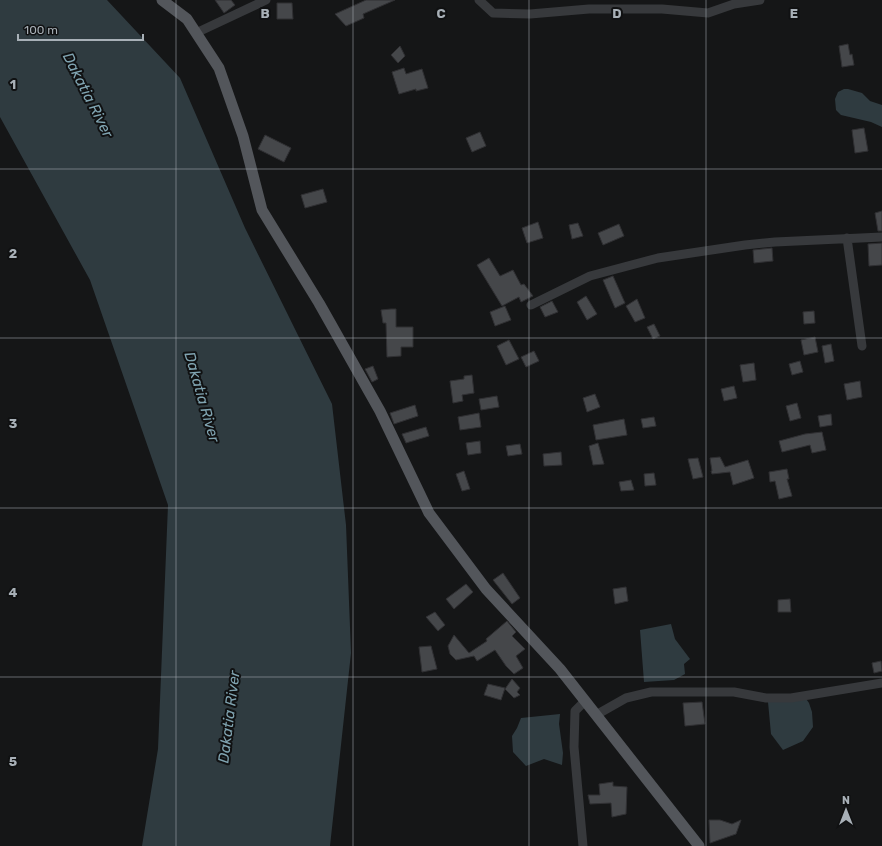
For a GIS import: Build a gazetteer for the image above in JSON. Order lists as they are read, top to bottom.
{
  "water": ["Dakatia River"],
  "scale_bar": "100 m",
  "north": "top",
  "grid": {
    "columns": [
      "B",
      "C",
      "D",
      "E"
    ],
    "rows": [
      "1",
      "2",
      "3",
      "4",
      "5"
    ]
  }
}
